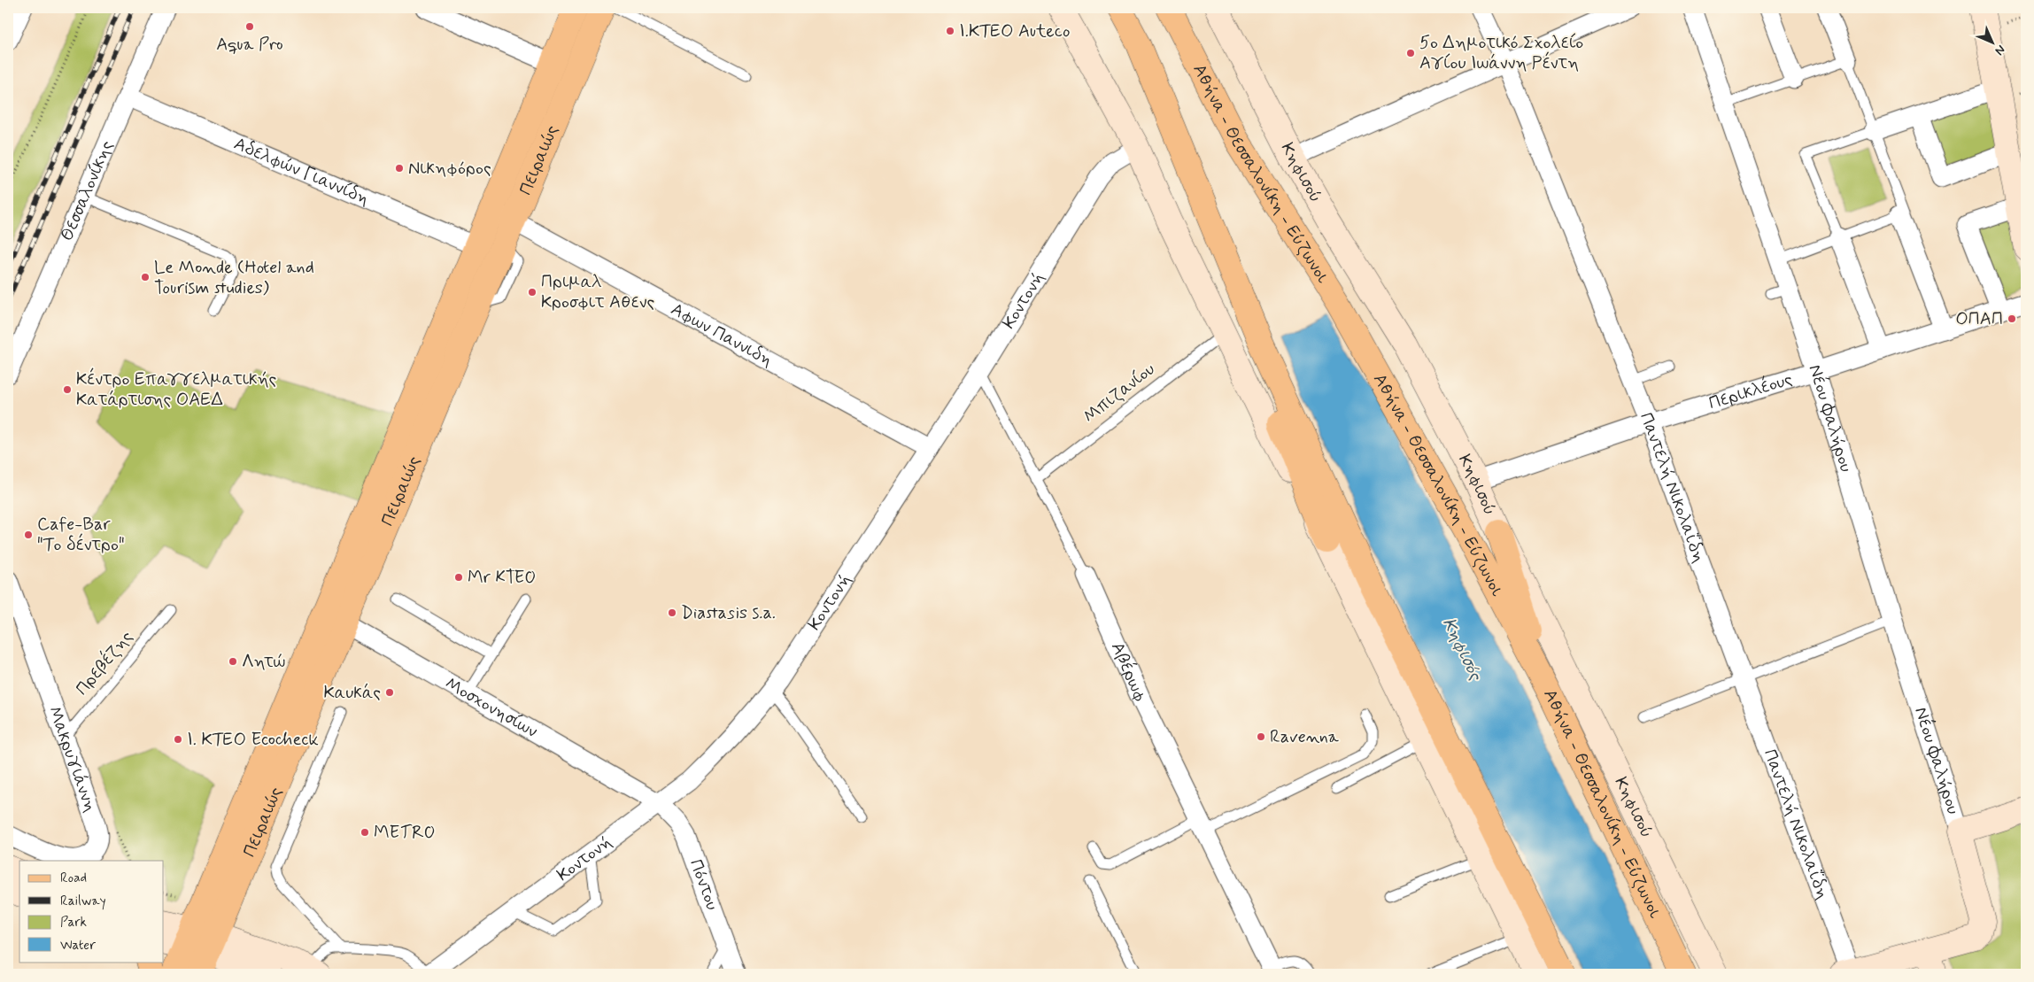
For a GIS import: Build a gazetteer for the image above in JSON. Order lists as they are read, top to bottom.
{
  "streets": {
    "main road": ["Πειραιώς", "Αθήνα - Θεσσαλονίκη - Εύζωνοι", "Κηφισού"],
    "street": [
      "Αδελφών Γιαννίδη",
      "Θεσσαλονίκης",
      "Κοντονή",
      "Αφων Παννιδη",
      "Περικλέους",
      "Νέου Φαλήρου",
      "Παντελή Νικολαΐδη",
      "Αβέρωφ",
      "Μοσχονησίων",
      "Μακρυγιάννη",
      "Πόντου"
    ],
    "lane": ["Μπιζανίου", "Πρεβέζης"]
  },
  "crossings": [
    ["Πειραιώς", "Αδελφών Γιαννίδη"],
    ["Πειραιώς", "Αφων Παννιδη"],
    ["Πειραιώς", "Μοσχονησίων"],
    ["Αδελφών Γιαννίδη", "Θεσσαλονίκης"],
    ["Κηφισού", "Περικλέους"],
    ["Κοντονή", "Αφων Παννιδη"],
    ["Κοντονή", "Αβέρωφ"],
    ["Κοντονή", "Μοσχονησίων"],
    ["Κοντονή", "Πόντου"],
    ["Περικλέους", "Νέου Φαλήρου"],
    ["Περικλέους", "Παντελή Νικολαΐδη"],
    ["Μπιζανίου", "Αβέρωφ"],
    ["Πρεβέζης", "Μακρυγιάννη"],
    ["Μοσχονησίων", "Πόντου"]
  ],
  "water": ["Κηφισός"],
  "places": [
    "Aqua Pro",
    "Ι.ΚΤΕΟ Auteco",
    "5ο Δημοτικό Σχολείο Αγίου Ιωάννη Ρέντη",
    "Νικηφόρος",
    "Le Monde (Hotel and Tourism studies)",
    "Πριμαλ Κροσφιτ Αθενς",
    "ΟΠΑΠ",
    "Κέντρο Επαγγελματικής Κατάρτισης ΟΑΕΔ",
    "Cafe-Bar \"Το δέντρο\"",
    "Mr KTEO",
    "Diastasis s.a.",
    "Λητώ",
    "Καυκάς",
    "Ravenna",
    "Ι. ΚΤΕΟ Ecocheck",
    "METRO"
  ],
  "legend": [
    "Road",
    "Railway",
    "Park",
    "Water"
  ],
  "north": "bottom right"
}
